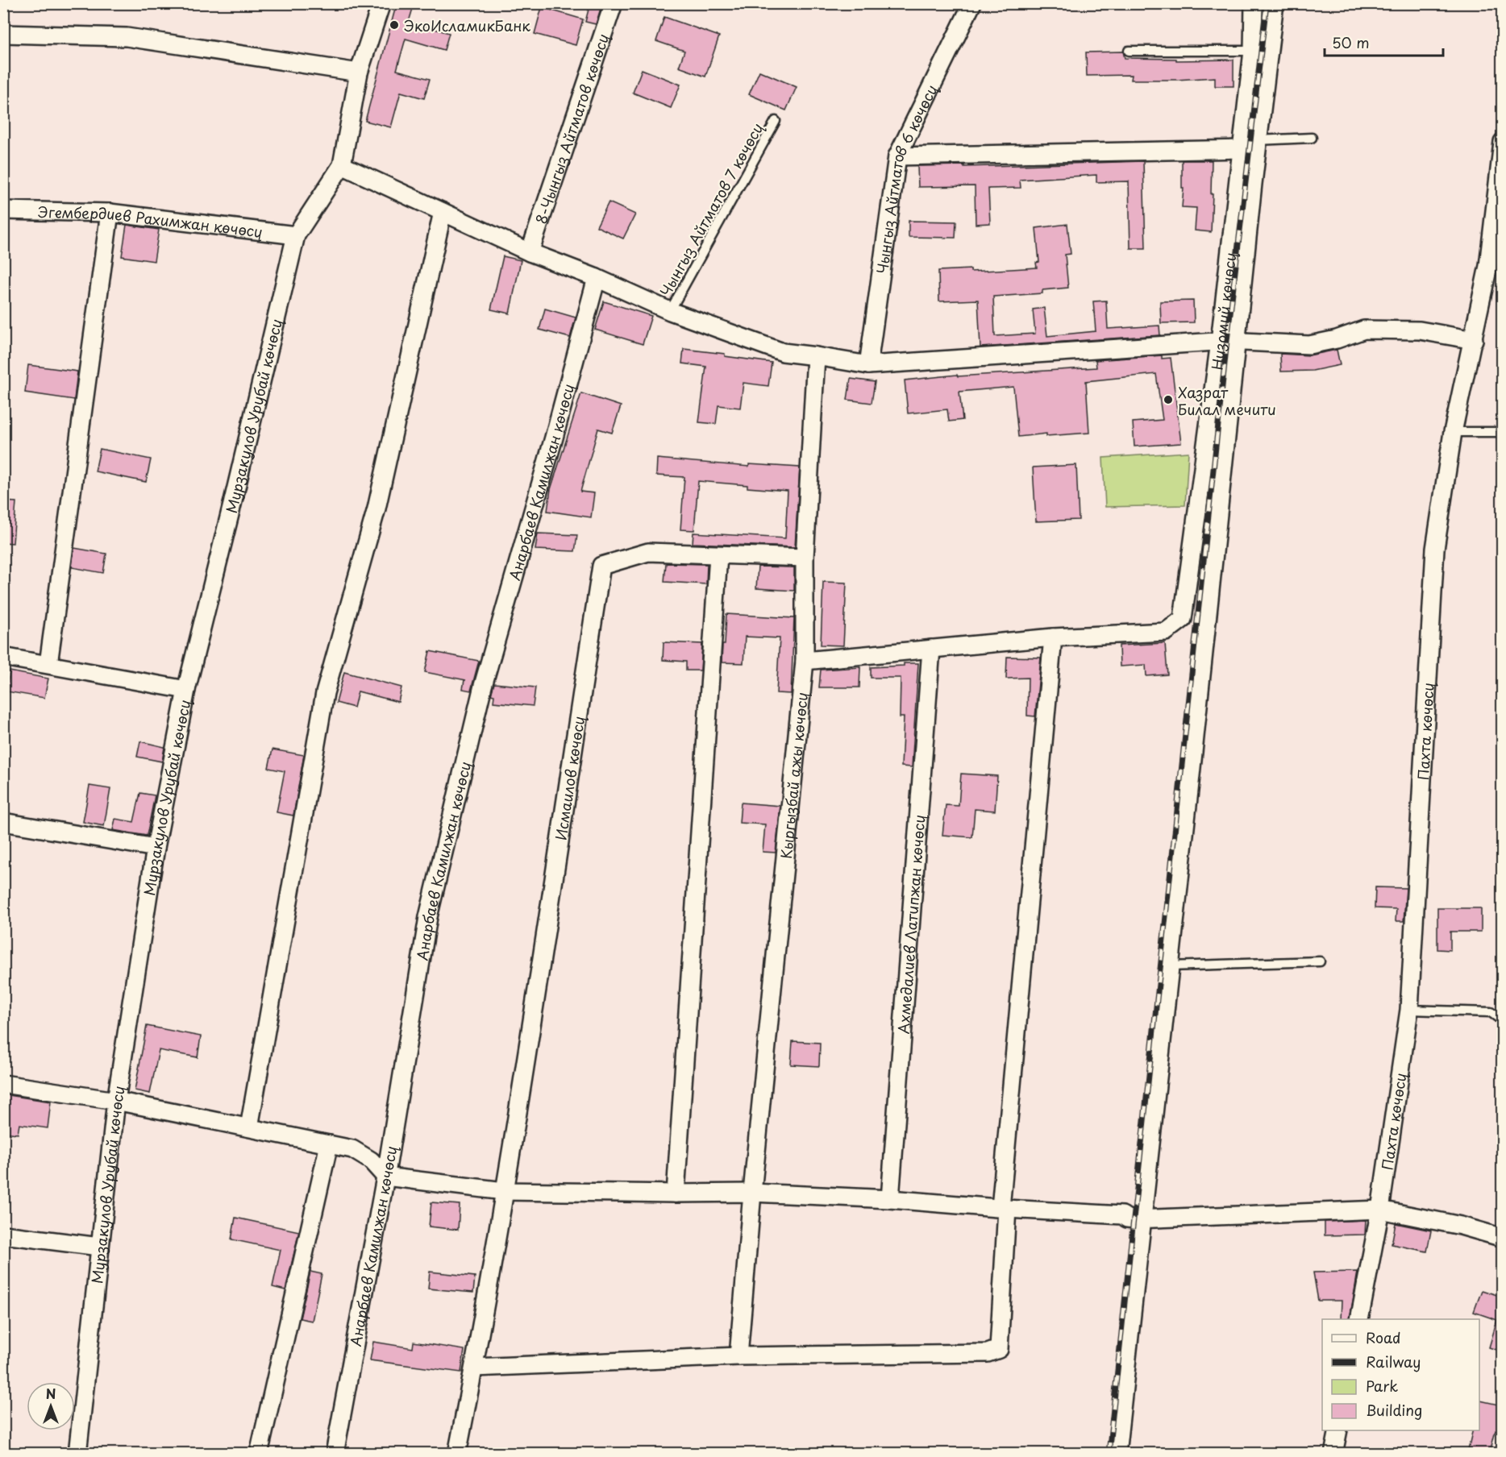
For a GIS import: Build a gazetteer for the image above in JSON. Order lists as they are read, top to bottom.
{
  "streets": {
    "street": [
      "8-Чынгыз Айтматов көчөсү",
      "Чынгыз Айтматов 6 көчөсү",
      "Эгембердиев Рахимжан көчөсү",
      "Низомий көчөсү",
      "Мурзакулов Урубай көчөсү",
      "Анарбаев Камилжан көчөсү",
      "Пахта көчөсү",
      "Кыргызбай ажы көчөсү",
      "Исмаилов көчөсү",
      "Ахмедалиев Латипжан көчөсү"
    ],
    "lane": ["Чынгыз Айтматов 7 көчөсү"]
  },
  "crossings": [
    ["Эгембердиев Рахимжан көчөсү", "Мурзакулов Урубай көчөсү"],
    ["Кыргызбай ажы көчөсү", "Исмаилов көчөсү"]
  ],
  "places": ["ЭкоИсламикБанк", "Хазрат Билал мечити"],
  "legend": [
    "Road",
    "Railway",
    "Park",
    "Building"
  ],
  "scale_bar": "50 m",
  "north": "top"
}
